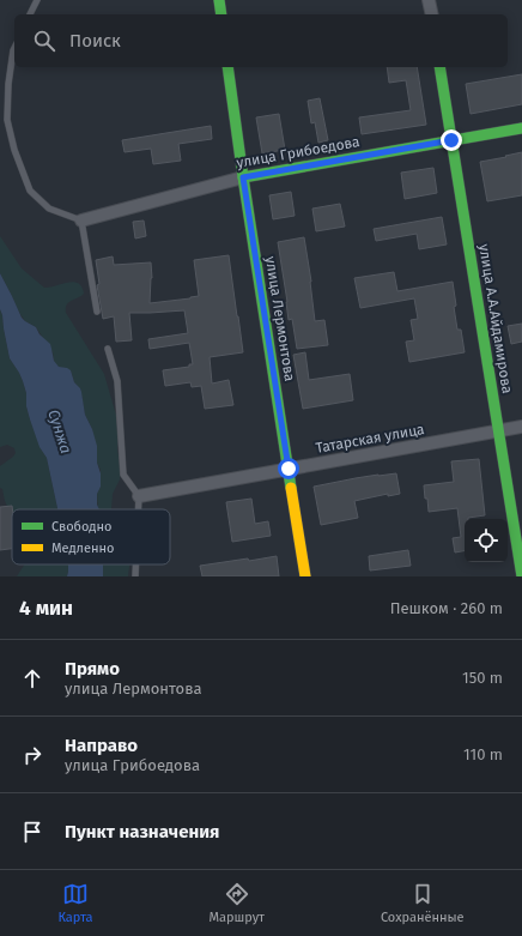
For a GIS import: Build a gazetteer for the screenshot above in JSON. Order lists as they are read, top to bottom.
{
  "streets": {
    "street": [
      "улица Грибоедова",
      "улица Лермонтова",
      "улица А.А.Айдамирова",
      "Татарская улица"
    ]
  },
  "crossings": [
    ["улица Грибоедова", "улица Лермонтова"],
    ["улица Грибоедова", "улица А.А.Айдамирова"],
    ["улица Лермонтова", "Татарская улица"],
    ["улица А.А.Айдамирова", "Татарская улица"]
  ],
  "water": ["Сунжа"],
  "legend": ["Свободно", "Медленно"],
  "page": {
    "search": "Поиск",
    "heading": ["4 мин", "Пешком · 260 m"],
    "list": [
      ["Прямо", "улица Лермонтова", "150 m"],
      ["Направо", "улица Грибоедова", "110 m"],
      "Пункт назначения"
    ],
    "nav": ["Карта", "Маршрут", "Сохранённые"]
  }
}
